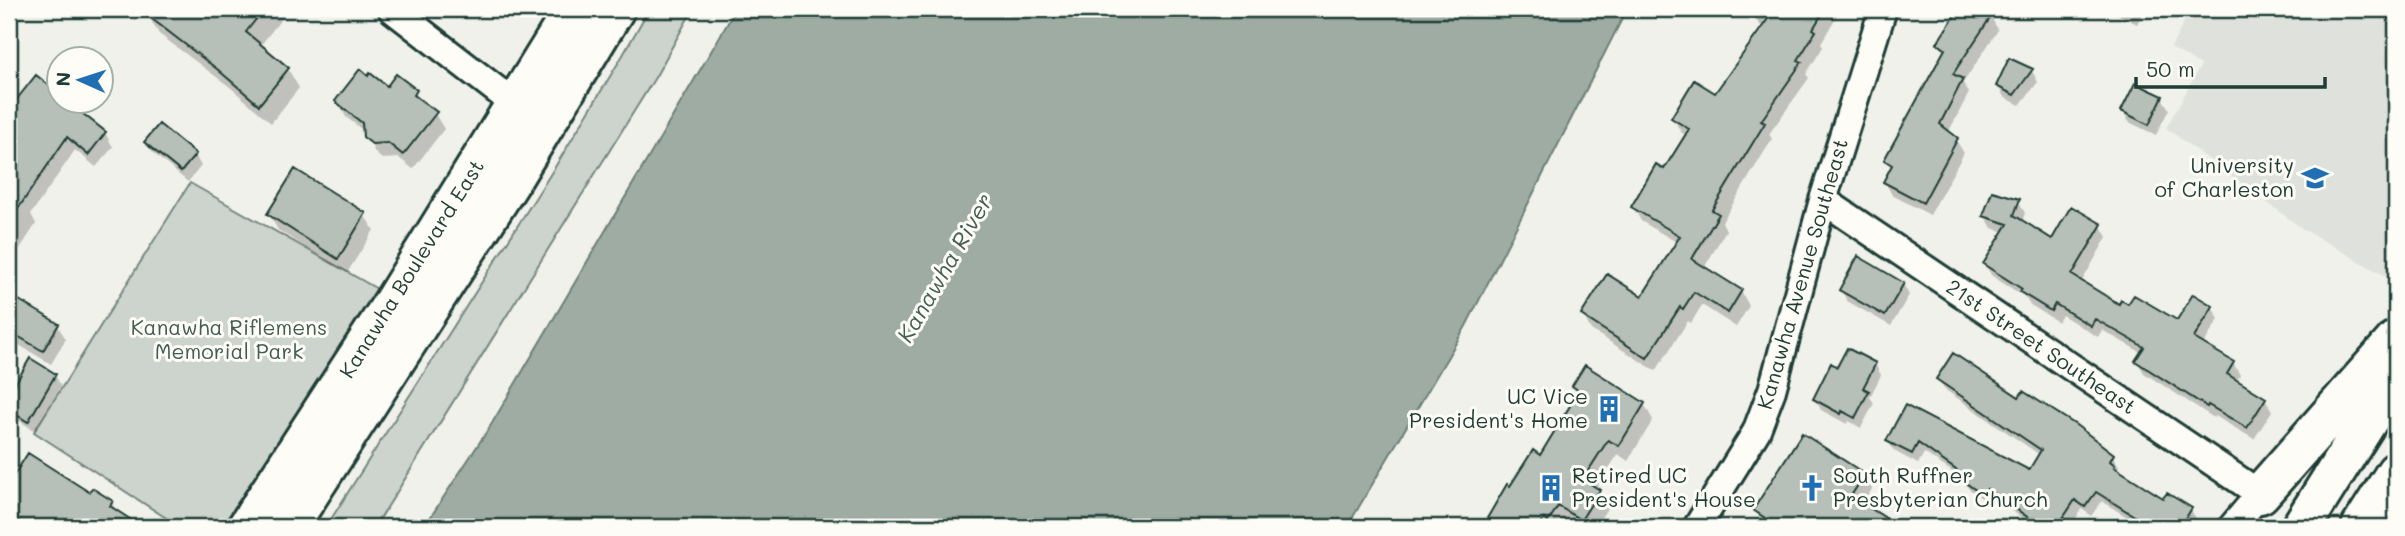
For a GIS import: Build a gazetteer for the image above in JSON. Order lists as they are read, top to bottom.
{
  "streets": {
    "main road": ["Kanawha Boulevard East"],
    "street": ["Kanawha Avenue Southeast", "21st Street Southeast"]
  },
  "crossings": [
    ["Kanawha Avenue Southeast", "21st Street Southeast"]
  ],
  "water": ["Kanawha River"],
  "parks": ["Kanawha Riflemens Memorial Park"],
  "places": {
    "school or university": ["University of Charleston"],
    "building": ["UC Vice President's Home", "Retired UC President's House"],
    "church": ["South Ruffner Presbyterian Church"]
  },
  "scale_bar": "50 m",
  "north": "left"
}
